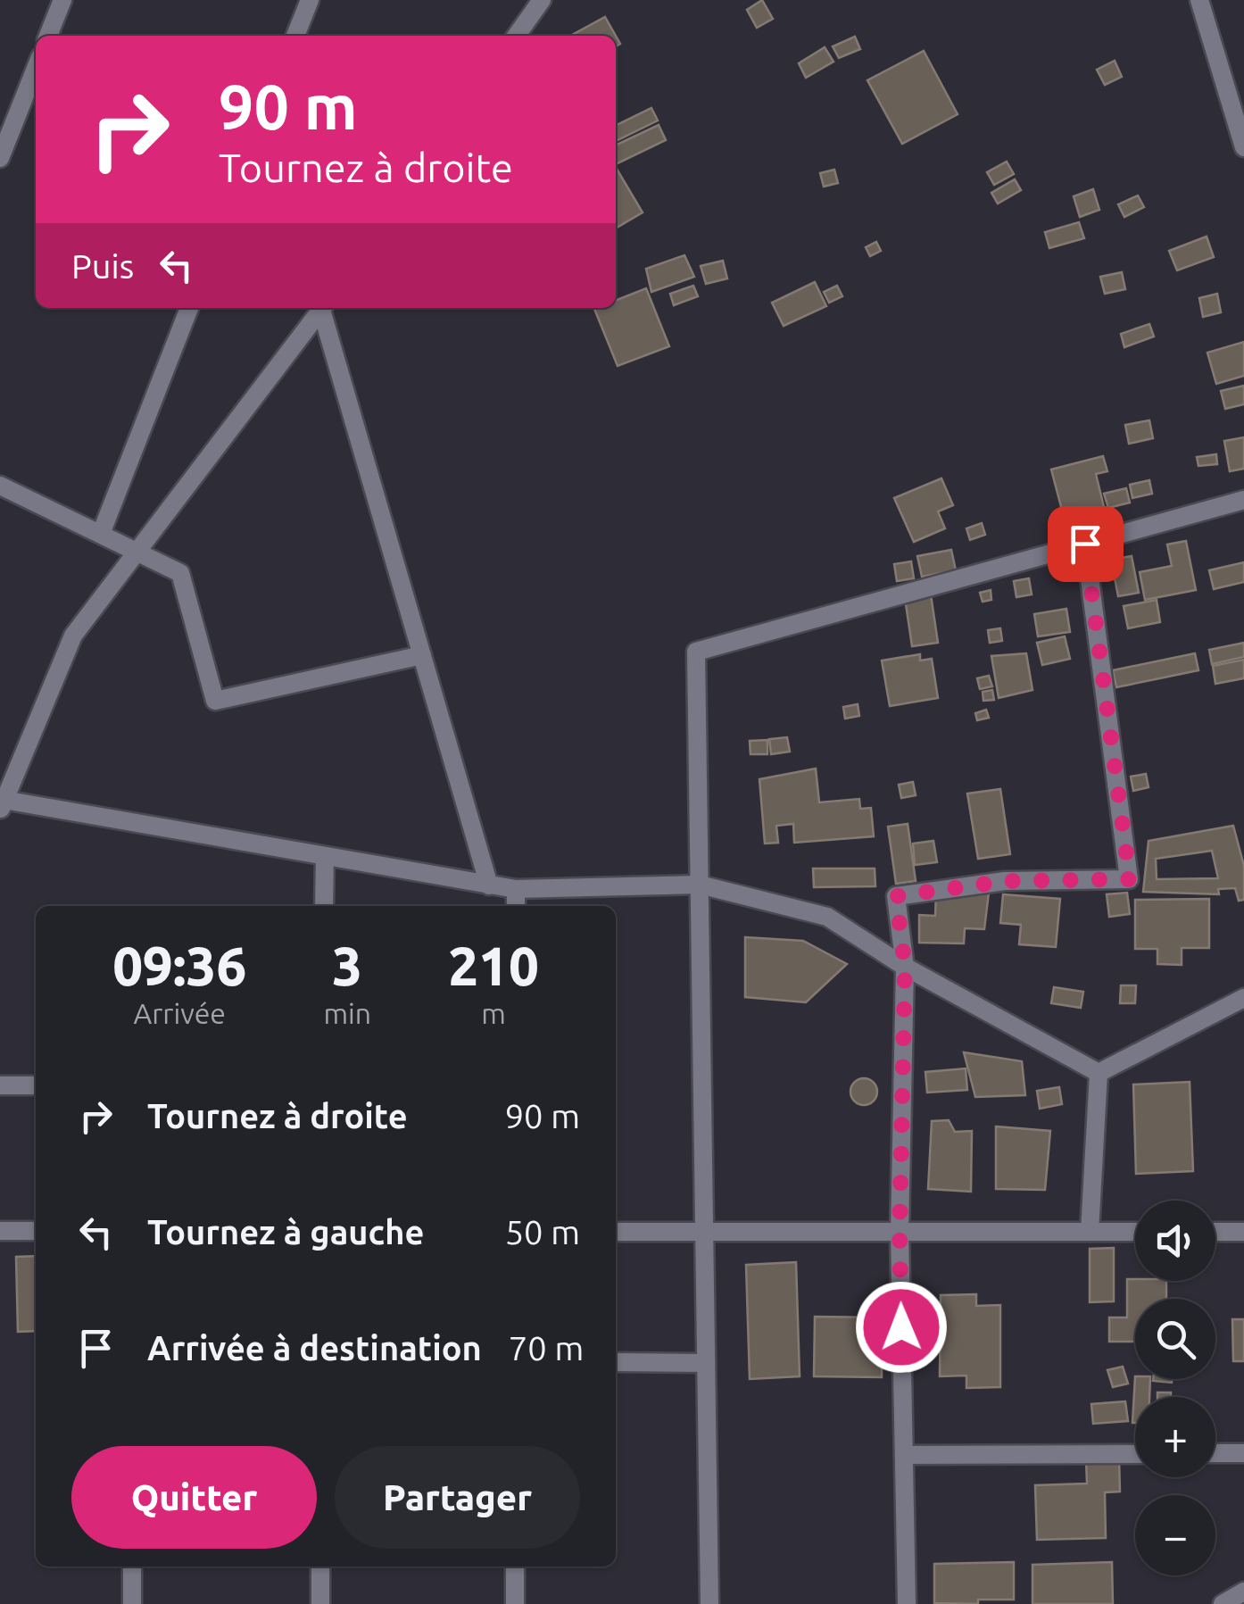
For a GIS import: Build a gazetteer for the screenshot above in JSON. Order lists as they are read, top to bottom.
{
  "page": {
    "turn": ["90 m", "Tournez à droite"],
    "then": "Puis",
    "eta": [
      "09:36",
      "Arrivée",
      "3",
      "min",
      "210",
      "m"
    ],
    "list": [
      {
        "name": "Tournez à droite",
        "value": "90 m"
      },
      {
        "name": "Tournez à gauche",
        "value": "50 m"
      },
      {
        "name": "Arrivée à destination",
        "value": "70 m"
      }
    ],
    "map_buttons": ["+", "−"],
    "buttons": ["Quitter", "Partager"]
  }
}
